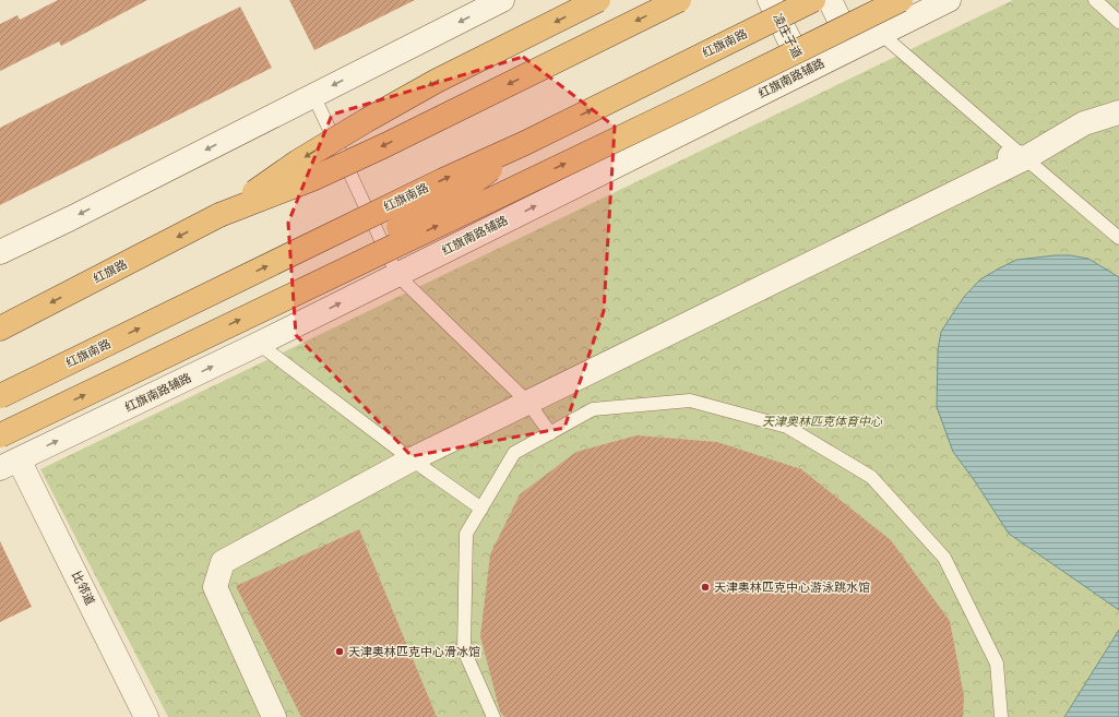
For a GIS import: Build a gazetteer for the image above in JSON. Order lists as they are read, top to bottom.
{
  "streets": {
    "highway": ["红旗南路", "红旗路"],
    "main road": ["凌庄子道", "红旗南路辅路", "比邻道"]
  },
  "crossings": [
    ["凌庄子道", "红旗南路辅路"],
    ["红旗南路辅路", "比邻道"]
  ],
  "parks": ["天津奥林匹克体育中心"],
  "places": ["天津奥林匹克中心游泳跳水馆", "天津奥林匹克中心滑冰馆"]
}
